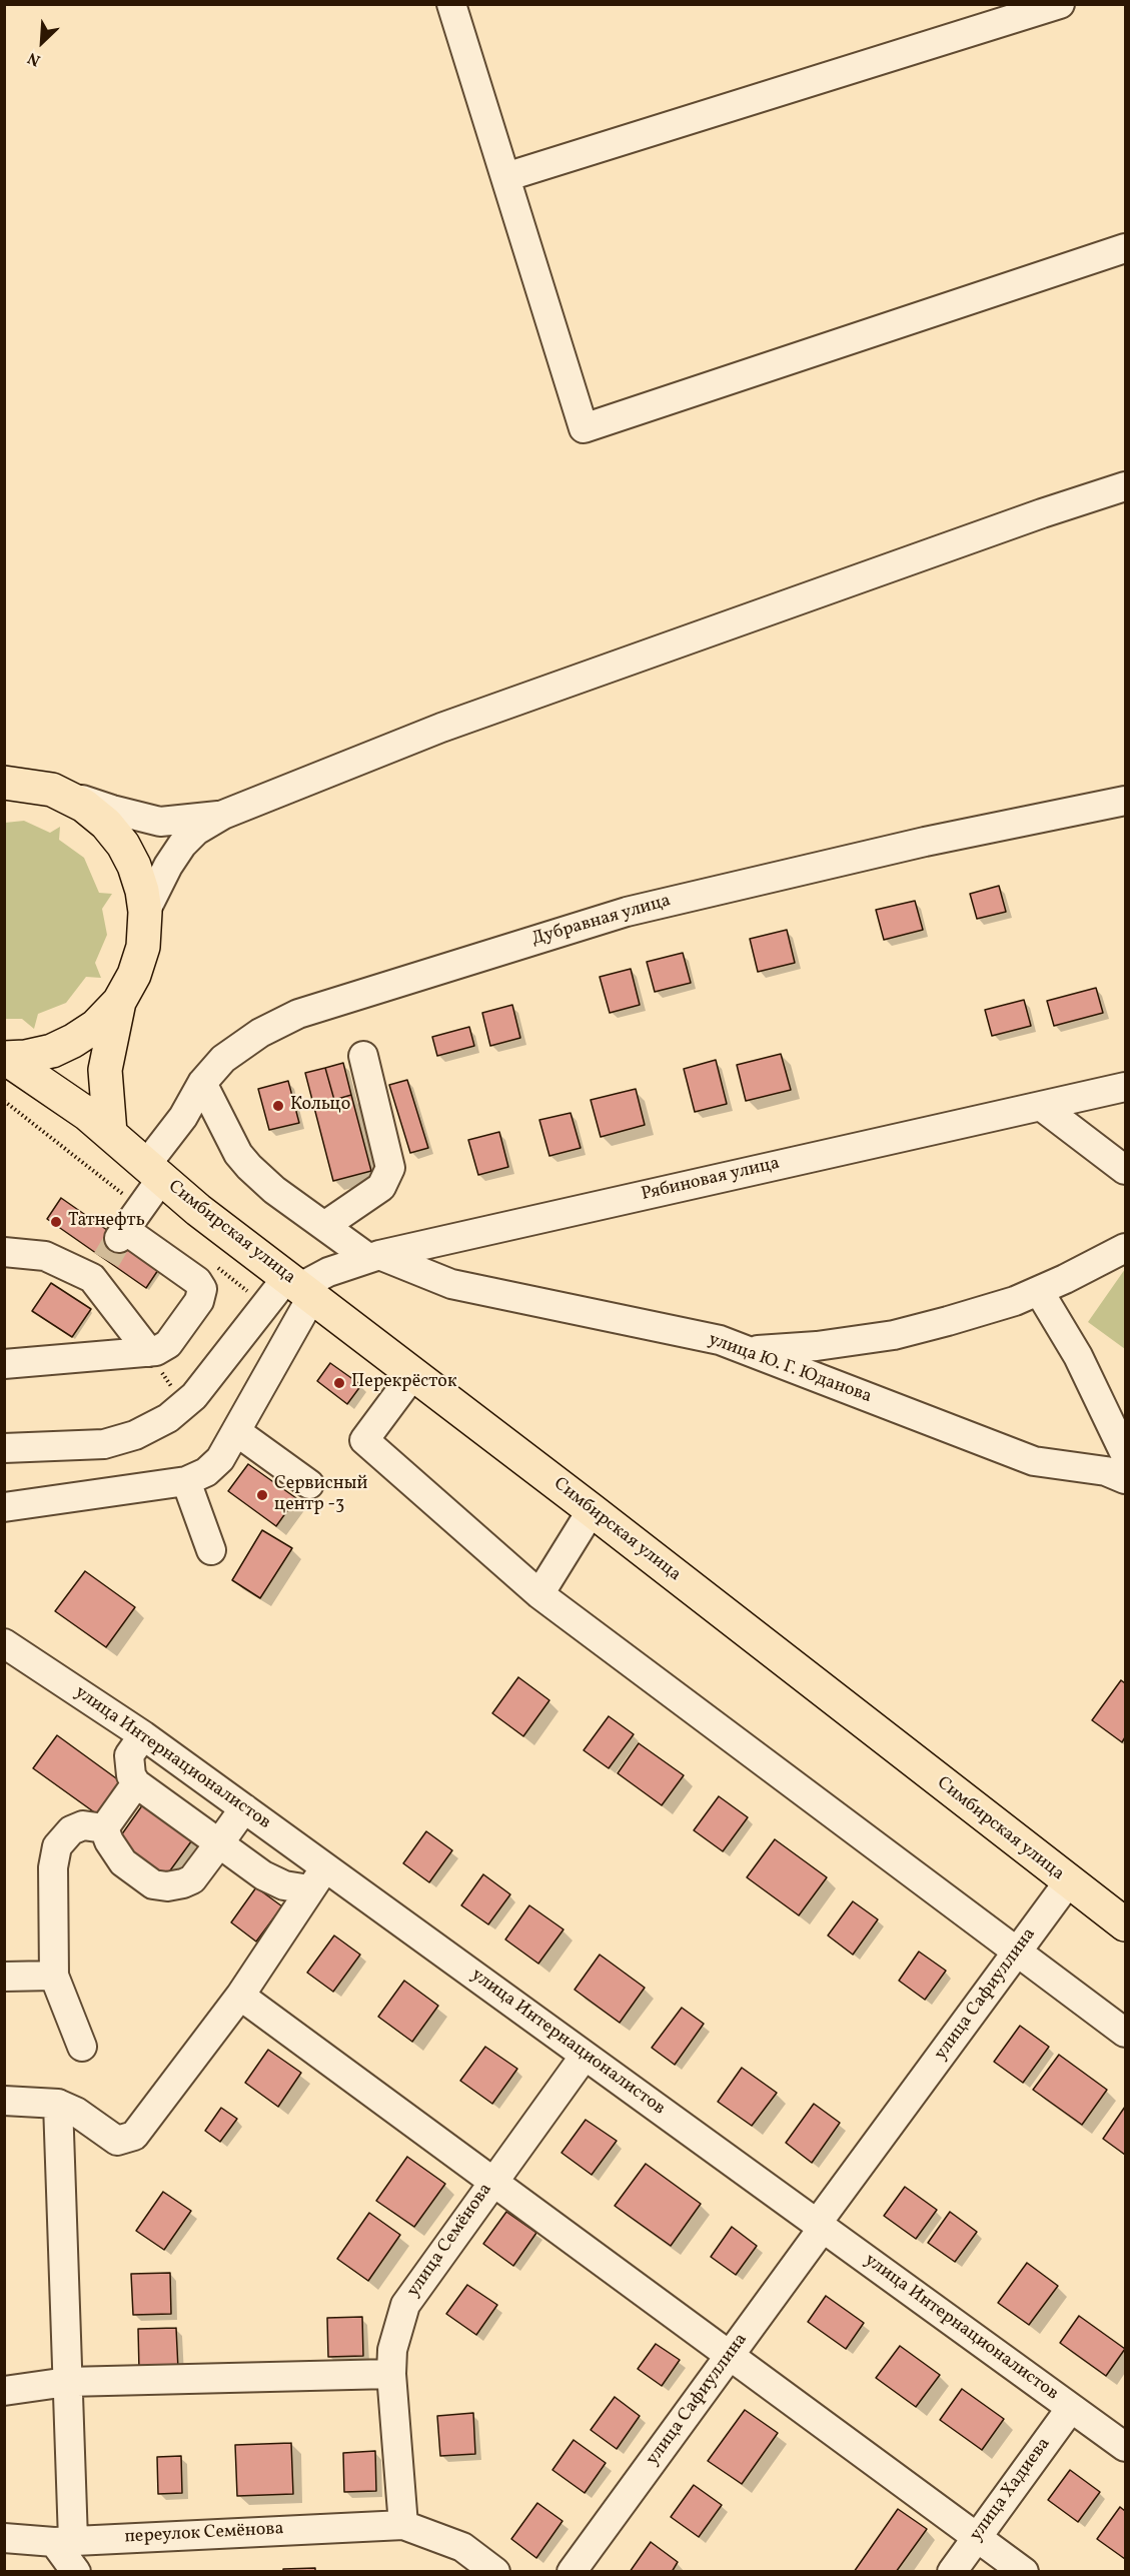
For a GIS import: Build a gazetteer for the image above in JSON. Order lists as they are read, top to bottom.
{
  "streets": {
    "main road": ["Симбирская улица"],
    "street": [
      "Дубравная улица",
      "Рябиновая улица",
      "улица Ю. Г. Юданова",
      "улица Интернационалистов",
      "улица Сафиуллина",
      "улица Семёнова",
      "улица Хадиева",
      "переулок Семёнова"
    ]
  },
  "crossings": [
    ["Дубравная улица", "Симбирская улица"],
    ["Дубравная улица", "улица Ю. Г. Юданова"],
    ["Рябиновая улица", "Симбирская улица"],
    ["Рябиновая улица", "улица Ю. Г. Юданова"],
    ["Симбирская улица", "улица Сафиуллина"],
    ["улица Интернационалистов", "улица Сафиуллина"],
    ["улица Интернационалистов", "улица Семёнова"],
    ["улица Интернационалистов", "улица Хадиева"],
    ["улица Семёнова", "переулок Семёнова"]
  ],
  "places": [
    "Кольцо",
    "Татнефть",
    "Перекрёсток",
    "Сервисный центр -3"
  ],
  "north": "bottom left"
}
